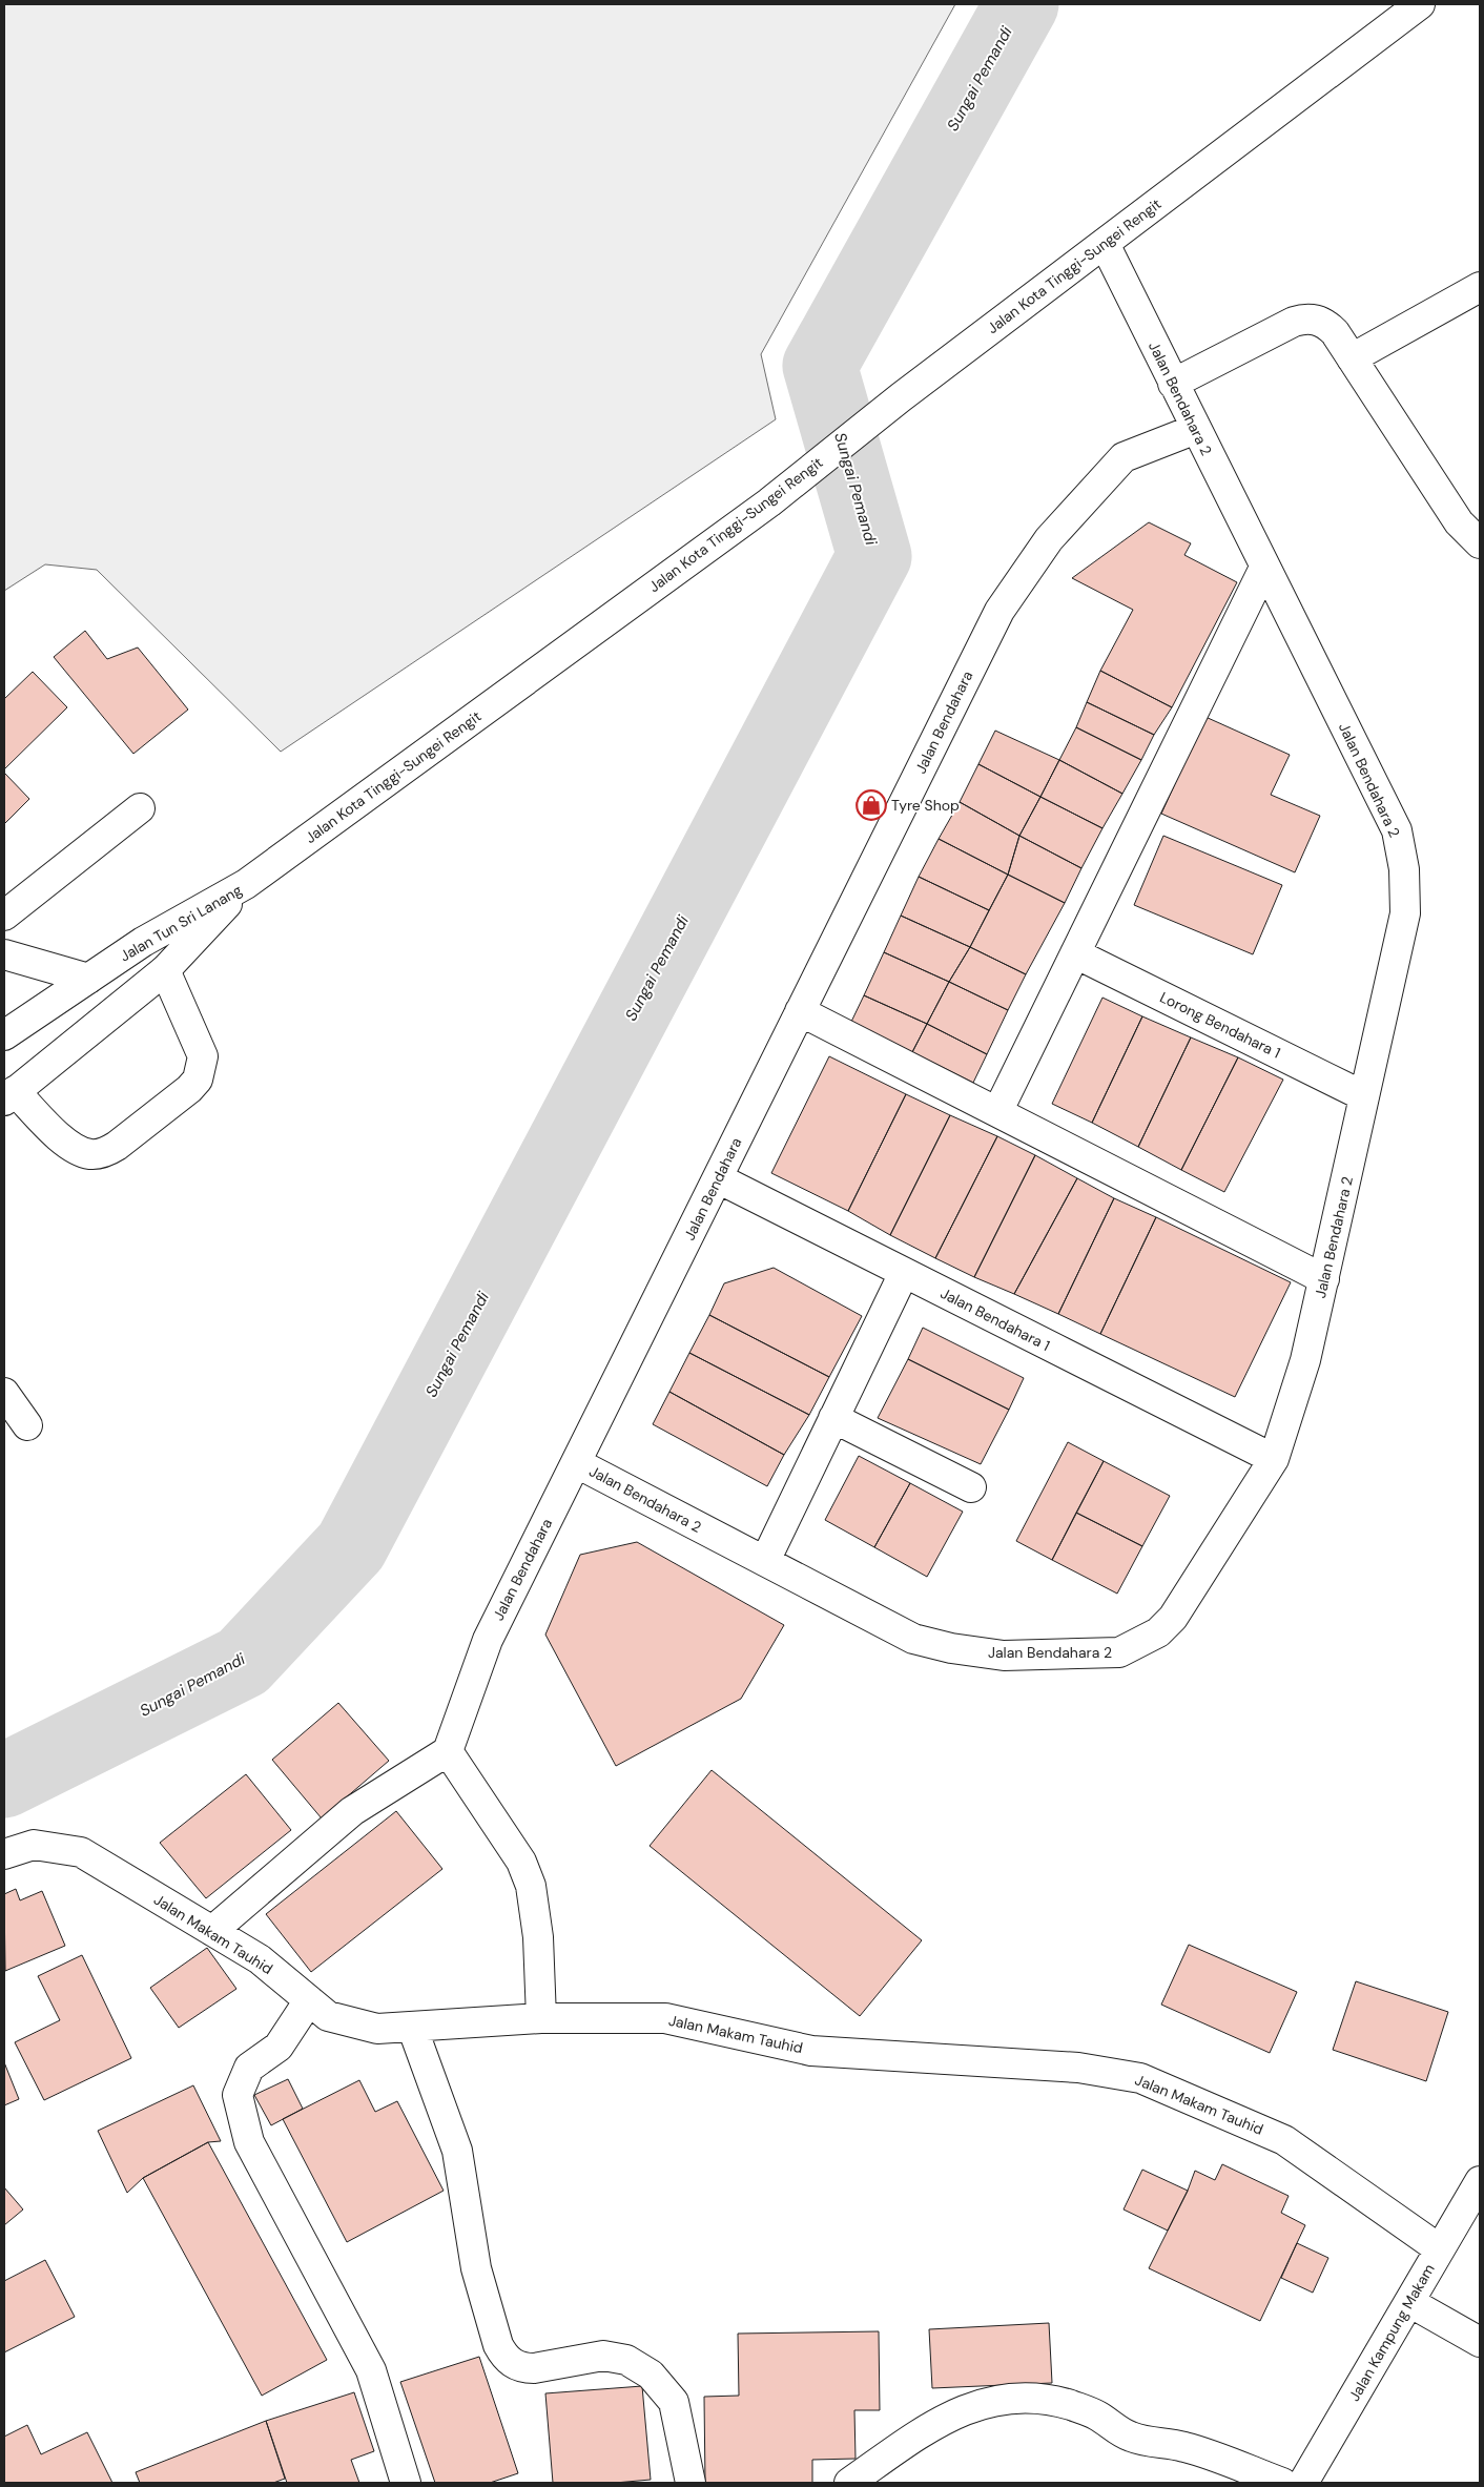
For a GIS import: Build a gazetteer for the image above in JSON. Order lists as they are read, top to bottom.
{
  "streets": {
    "street": [
      "Jalan Kota Tinggi-Sungei Rengit",
      "Jalan Bendahara 2",
      "Jalan Bendahara",
      "Jalan Tun Sri Lanang",
      "Lorong Bendahara 1",
      "Jalan Bendahara 1",
      "Jalan Makam Tauhid",
      "Jalan Kampung Makam"
    ]
  },
  "crossings": [
    ["Jalan Kota Tinggi-Sungei Rengit", "Jalan Bendahara 2"],
    ["Jalan Kota Tinggi-Sungei Rengit", "Jalan Tun Sri Lanang"],
    ["Jalan Bendahara 2", "Jalan Bendahara"],
    ["Jalan Bendahara 2", "Lorong Bendahara 1"],
    ["Jalan Bendahara 2", "Jalan Bendahara 1"],
    ["Jalan Bendahara", "Jalan Bendahara 1"],
    ["Jalan Makam Tauhid", "Jalan Kampung Makam"]
  ],
  "water": ["Sungai Pemandi"],
  "places": {
    "shop": ["Tyre Shop"]
  }
}
